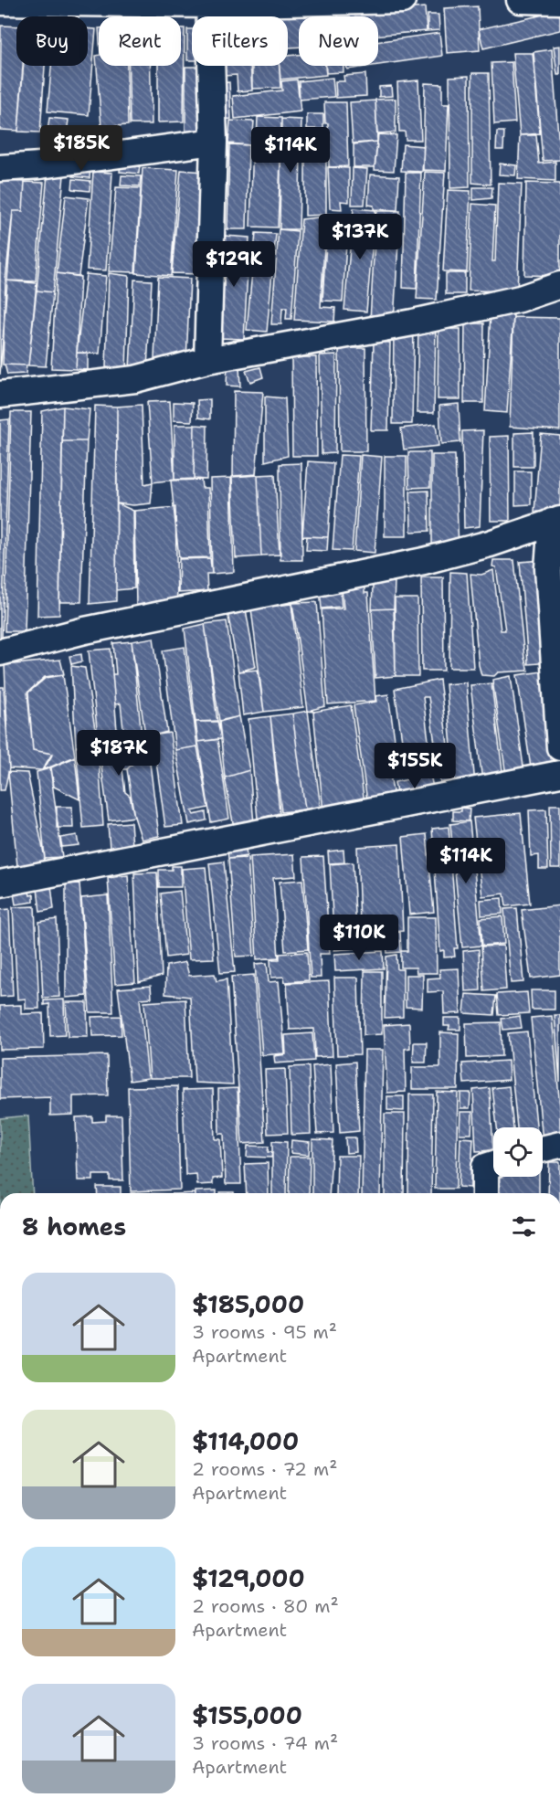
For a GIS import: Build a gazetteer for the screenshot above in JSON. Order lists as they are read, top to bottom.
{
  "page": {
    "chip": [
      "Buy",
      "Rent",
      "Filters",
      "New"
    ],
    "price": [
      "$185K",
      "$114K",
      "$137K",
      "$129K",
      "$187K",
      "$155K",
      "$114K",
      "$110K"
    ],
    "heading": "8 homes",
    "list": [
      {
        "name": "$185,000",
        "note": "3 rooms · 95 m² · Apartment"
      },
      {
        "name": "$114,000",
        "note": "2 rooms · 72 m² · Apartment"
      },
      {
        "name": "$129,000",
        "note": "2 rooms · 80 m² · Apartment"
      },
      {
        "name": "$155,000",
        "note": "3 rooms · 74 m² · Apartment"
      }
    ]
  }
}
